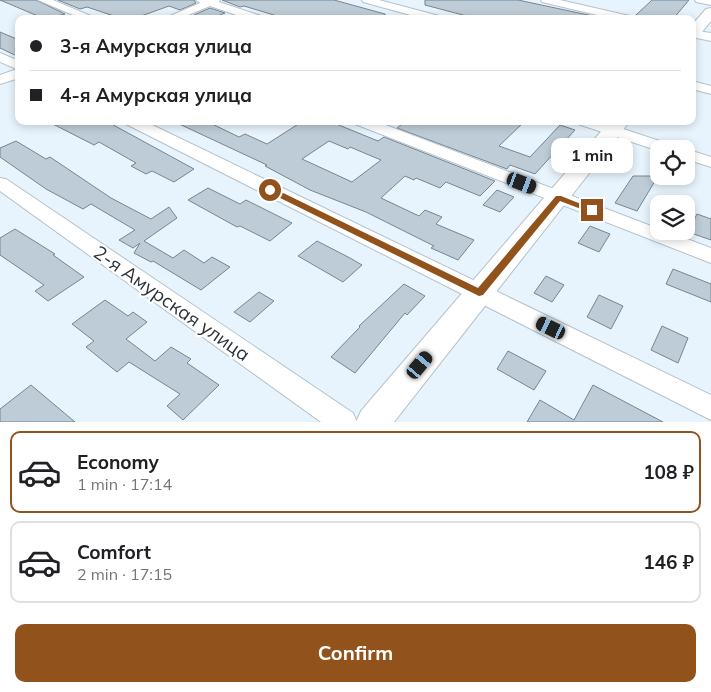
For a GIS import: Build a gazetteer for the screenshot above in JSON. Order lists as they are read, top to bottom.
{
  "streets": {
    "street": ["2-я Амурская улица"]
  },
  "page": {
    "banner": ["3-я Амурская улица", "4-я Амурская улица"],
    "bubble": "1 min",
    "list": [
      {
        "name": "Economy",
        "note": "1 min · 17:14",
        "value": "108 ₽"
      },
      {
        "name": "Comfort",
        "note": "2 min · 17:15",
        "value": "146 ₽"
      }
    ],
    "buttons": "Confirm"
  }
}
